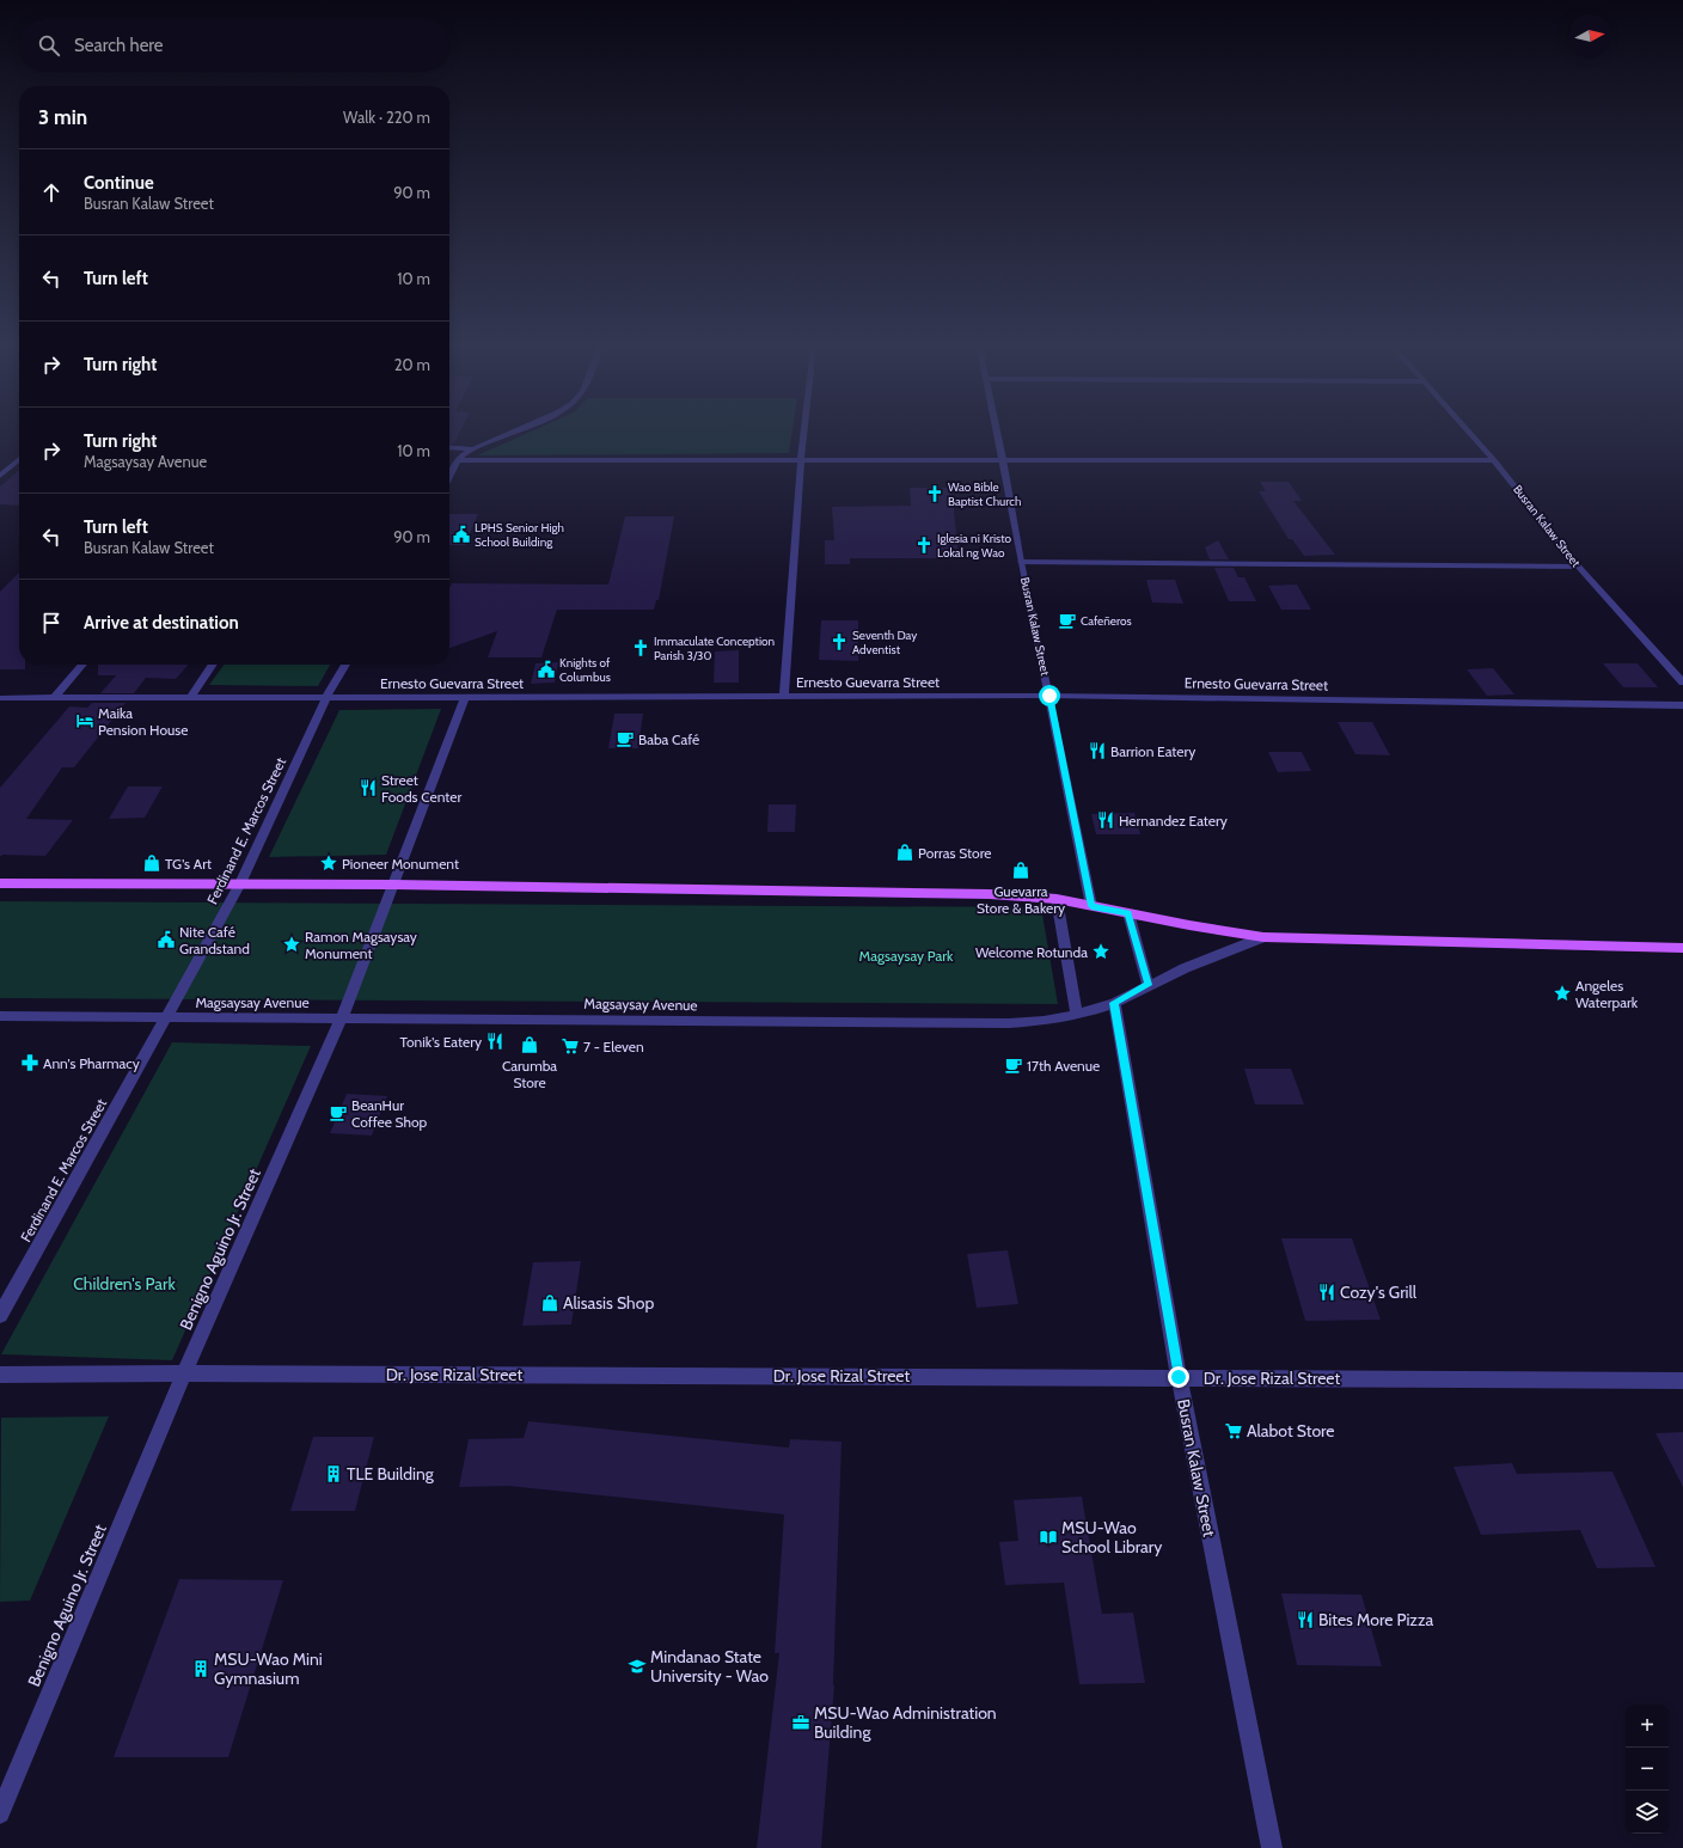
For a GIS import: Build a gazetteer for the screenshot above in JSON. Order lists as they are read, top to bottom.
{
  "streets": {
    "street": [
      "Busran Kalaw Street",
      "Ernesto Guevarra Street",
      "Ferdinand E. Marcos Street",
      "Magsaysay Avenue",
      "Benigno Aguino Jr. Street",
      "Dr. Jose Rizal Street"
    ]
  },
  "crossings": [
    ["Busran Kalaw Street", "Ernesto Guevarra Street"],
    ["Busran Kalaw Street", "Magsaysay Avenue"],
    ["Busran Kalaw Street", "Dr. Jose Rizal Street"],
    ["Ernesto Guevarra Street", "Ferdinand E. Marcos Street"],
    ["Ernesto Guevarra Street", "Benigno Aguino Jr. Street"],
    ["Ferdinand E. Marcos Street", "Magsaysay Avenue"],
    ["Magsaysay Avenue", "Benigno Aguino Jr. Street"],
    ["Benigno Aguino Jr. Street", "Dr. Jose Rizal Street"]
  ],
  "parks": ["Magsaysay Park", "Children's Park"],
  "places": {
    "church": [
      "Wao Bible Baptist Church",
      "Iglesia ni Kristo Lokal ng Wao",
      "Seventh Day Adventist",
      "Immaculate Conception Parish 3/30"
    ],
    "public building": ["LPHS Senior High School Building", "Knights of Columbus", "Nite Café Grandstand"],
    "cafe": [
      "Cafeñeros",
      "Baba Café",
      "17th Avenue",
      "BeanHur Coffee Shop"
    ],
    "hotel": ["Maika Pension House"],
    "restaurant": [
      "Barrion Eatery",
      "Street Foods Center",
      "Hernandez Eatery",
      "Tonik's Eatery",
      "Cozy's Grill",
      "Bites More Pizza"
    ],
    "shop": [
      "Porras Store",
      "TG's Art",
      "Guevarra Store & Bakery",
      "Carumba Store",
      "Alisasis Shop"
    ],
    "place": [
      "Pioneer Monument",
      "Ramon Magsaysay Monument",
      "Welcome Rotunda",
      "Angeles Waterpark"
    ],
    "supermarket": ["7 - Eleven", "Alabot Store"],
    "pharmacy": ["Ann's Pharmacy"],
    "building": ["TLE Building", "MSU-Wao Mini Gymnasium"],
    "library": ["MSU-Wao School Library"],
    "school or university": ["Mindanao State University - Wao"],
    "office": ["MSU-Wao Administration Building"]
  },
  "north": "right",
  "page": {
    "search": "Search here",
    "heading": ["3 min", "Walk · 220 m"],
    "list": [
      ["Continue", "Busran Kalaw Street", "90 m"],
      ["Turn left", "10 m"],
      ["Turn right", "20 m"],
      ["Turn right", "Magsaysay Avenue", "10 m"],
      ["Turn left", "Busran Kalaw Street", "90 m"],
      "Arrive at destination"
    ],
    "map_buttons": ["+", "−"]
  }
}
